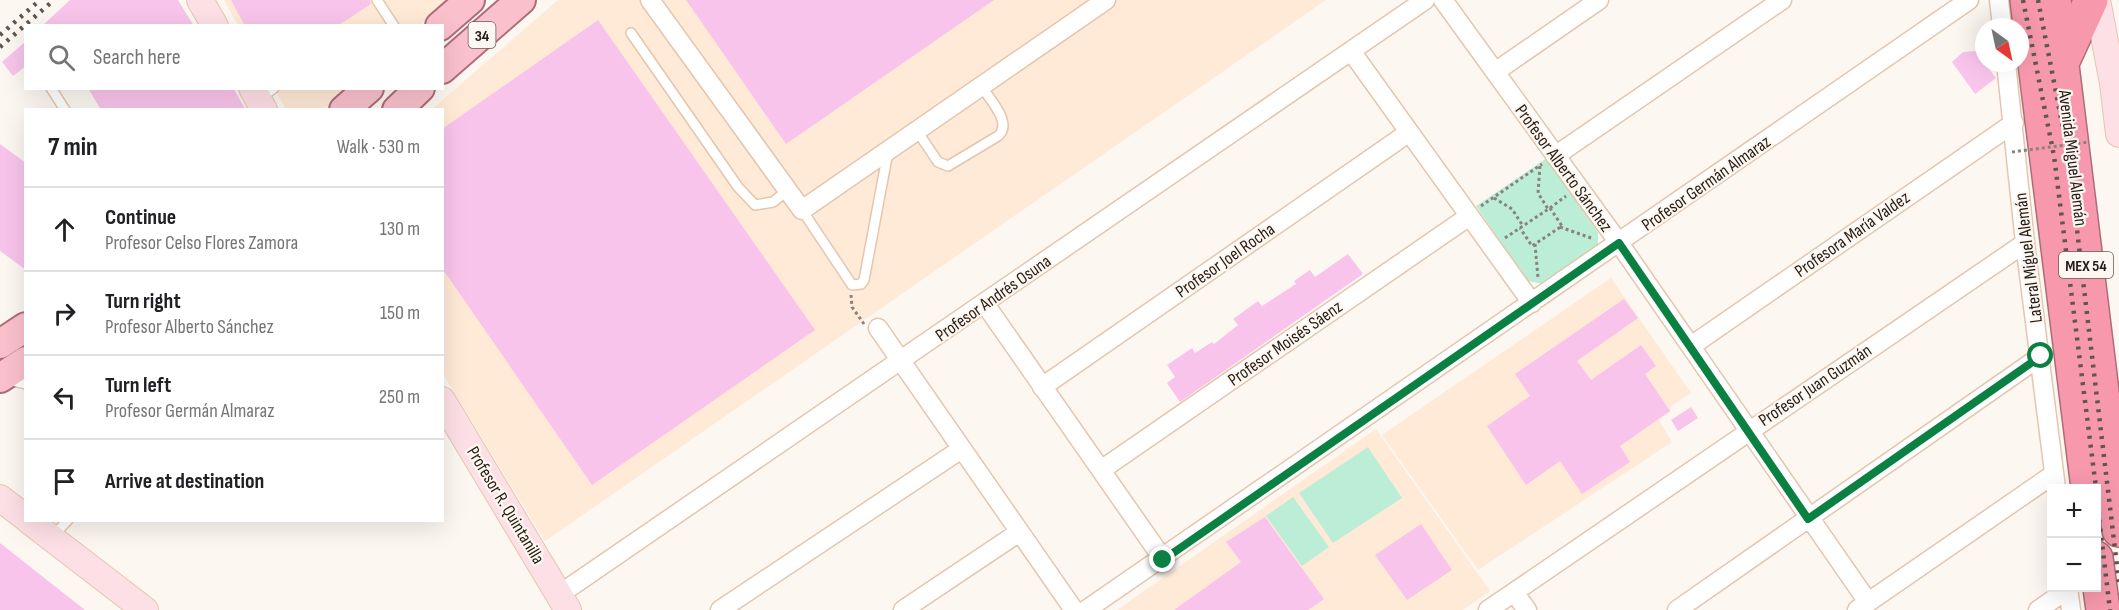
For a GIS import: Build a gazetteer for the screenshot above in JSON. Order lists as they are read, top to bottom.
{
  "streets": {
    "highway": ["Avenida Miguel Alemán", "MEX 54"],
    "main road": ["34"],
    "street": [
      "Profesor Alberto Sánchez",
      "Profesor Germán Almaraz",
      "Profesora María Valdez",
      "Lateral Miguel Alemán",
      "Profesor Joel Rocha",
      "Profesor Andrés Osuna",
      "Profesor Moisés Sáenz",
      "Profesor Juan Guzmán",
      "Profesor R. Quintanilla"
    ]
  },
  "crossings": [
    ["Profesor Alberto Sánchez", "Profesor Germán Almaraz"],
    ["Profesor Alberto Sánchez", "Profesora María Valdez"],
    ["Profesor Alberto Sánchez", "Profesor Juan Guzmán"],
    ["Profesora María Valdez", "Lateral Miguel Alemán"],
    ["Lateral Miguel Alemán", "Profesor Juan Guzmán"],
    ["Profesor Andrés Osuna", "Profesor R. Quintanilla"]
  ],
  "north": "bottom right",
  "page": {
    "search": "Search here",
    "heading": ["7 min", "Walk · 530 m"],
    "list": [
      ["Continue", "Profesor Celso Flores Zamora", "130 m"],
      ["Turn right", "Profesor Alberto Sánchez", "150 m"],
      ["Turn left", "Profesor Germán Almaraz", "250 m"],
      "Arrive at destination"
    ],
    "map_buttons": ["+", "−"]
  }
}
